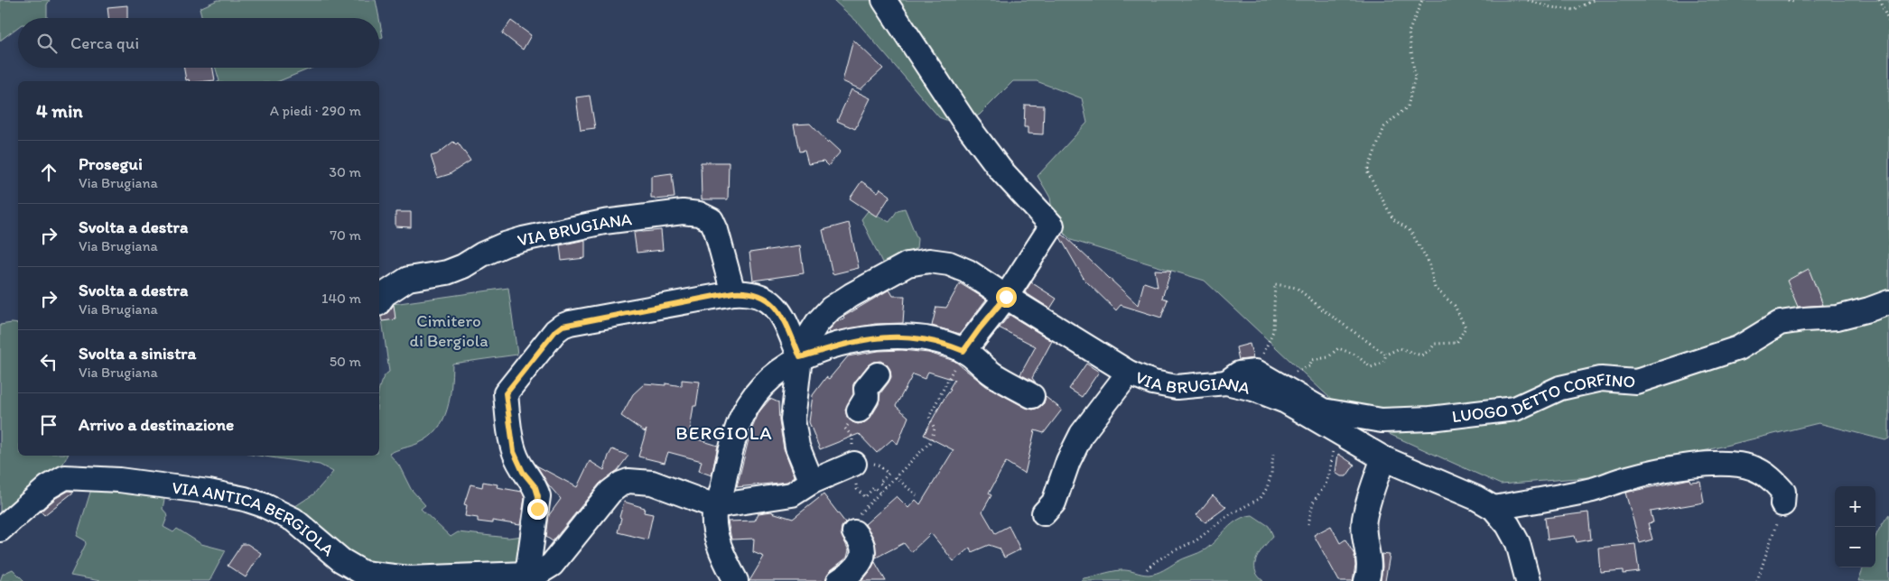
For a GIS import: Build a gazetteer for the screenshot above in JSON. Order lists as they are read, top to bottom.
{
  "streets": {
    "street": ["VIA BRUGIANA", "LUOGO DETTO CORFINO", "VIA ANTICA BERGIOLA"]
  },
  "districts": ["BERGIOLA"],
  "parks": ["Cimitero di Bergiola"],
  "page": {
    "search": "Cerca qui",
    "heading": ["4 min", "A piedi · 290 m"],
    "list": [
      ["Prosegui", "Via Brugiana", "30 m"],
      ["Svolta a destra", "Via Brugiana", "70 m"],
      ["Svolta a destra", "Via Brugiana", "140 m"],
      ["Svolta a sinistra", "Via Brugiana", "50 m"],
      "Arrivo a destinazione"
    ],
    "map_buttons": ["+", "−"]
  }
}
